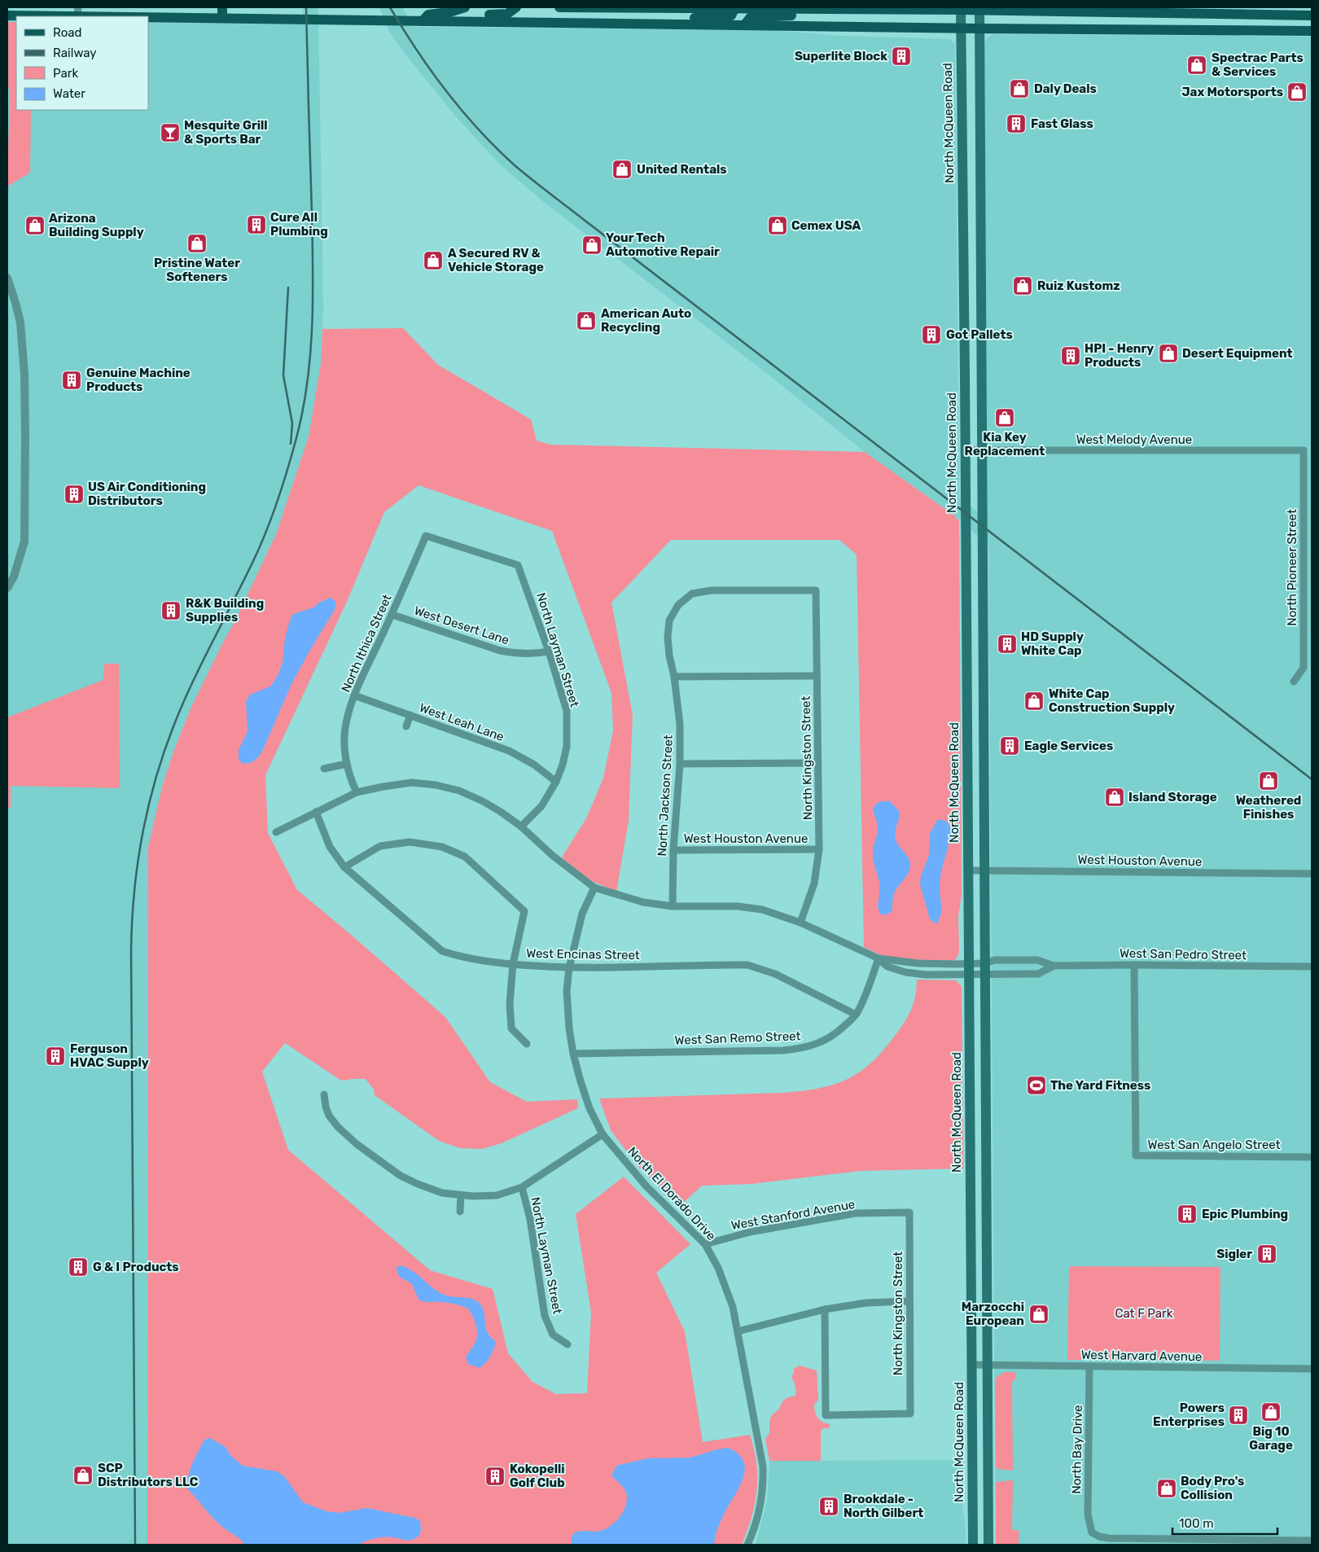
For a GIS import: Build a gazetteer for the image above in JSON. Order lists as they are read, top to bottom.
{
  "streets": {
    "main road": ["North McQueen Road"],
    "street": [
      "West Melody Avenue",
      "North Pioneer Street",
      "West Desert Lane",
      "North Ithica Street",
      "North Layman Street",
      "West Leah Lane",
      "North Kingston Street",
      "North Jackson Street",
      "West Houston Avenue",
      "West Encinas Street",
      "West San Pedro Street",
      "West San Remo Street",
      "West San Angelo Street",
      "North El Dorado Drive",
      "West Stanford Avenue",
      "West Harvard Avenue",
      "North Bay Drive"
    ]
  },
  "crossings": [
    ["North McQueen Road", "West Melody Avenue"],
    ["North McQueen Road", "West Houston Avenue"],
    ["North McQueen Road", "West San Pedro Street"],
    ["North McQueen Road", "West Harvard Avenue"],
    ["West Melody Avenue", "North Pioneer Street"],
    ["West Desert Lane", "North Ithica Street"],
    ["West Desert Lane", "North Layman Street"],
    ["North Ithica Street", "North Layman Street"],
    ["North Ithica Street", "West Leah Lane"],
    ["North Ithica Street", "West San Pedro Street"],
    ["North Layman Street", "West Leah Lane"],
    ["North Layman Street", "West San Pedro Street"],
    ["North Kingston Street", "North Jackson Street"],
    ["North Kingston Street", "West Houston Avenue"],
    ["North Kingston Street", "West San Pedro Street"],
    ["North Kingston Street", "West Stanford Avenue"],
    ["North Jackson Street", "West Houston Avenue"],
    ["North Jackson Street", "West San Pedro Street"],
    ["West Encinas Street", "West San Pedro Street"],
    ["West Encinas Street", "West San Remo Street"],
    ["West Encinas Street", "North El Dorado Drive"],
    ["West San Pedro Street", "West San Remo Street"],
    ["West San Pedro Street", "West San Angelo Street"],
    ["West San Pedro Street", "North El Dorado Drive"],
    ["West San Remo Street", "North El Dorado Drive"],
    ["North El Dorado Drive", "West Stanford Avenue"],
    ["West Harvard Avenue", "North Bay Drive"]
  ],
  "parks": ["Cat F Park"],
  "places": {
    "building": [
      "Superlite Block",
      "Fast Glass",
      "Cure All Plumbing",
      "Got Pallets",
      "HPI - Henry Products",
      "Genuine Machine Products",
      "US Air Conditioning Distributors",
      "R&K Building Supplies",
      "HD Supply White Cap",
      "Eagle Services",
      "Ferguson HVAC Supply",
      "Epic Plumbing",
      "Sigler",
      "G & I Products",
      "Powers Enterprises",
      "Kokopelli Golf Club",
      "Brookdale - North Gilbert"
    ],
    "shop": [
      "Spectrac Parts & Services",
      "Daly Deals",
      "Jax Motorsports",
      "United Rentals",
      "Arizona Building Supply",
      "Cemex USA",
      "Pristine Water Softeners",
      "Your Tech Automotive Repair",
      "A Secured RV & Vehicle Storage",
      "Ruiz Kustomz",
      "American Auto Recycling",
      "Desert Equipment",
      "Kia Key Replacement",
      "White Cap Construction Supply",
      "Weathered Finishes",
      "Island Storage",
      "Marzocchi European",
      "Big 10 Garage",
      "SCP Distributors LLC",
      "Body Pro's Collision"
    ],
    "bar": ["Mesquite Grill & Sports Bar"],
    "sports": ["The Yard Fitness"]
  },
  "legend": [
    "Road",
    "Railway",
    "Park",
    "Water"
  ],
  "scale_bar": "100 m"
}
